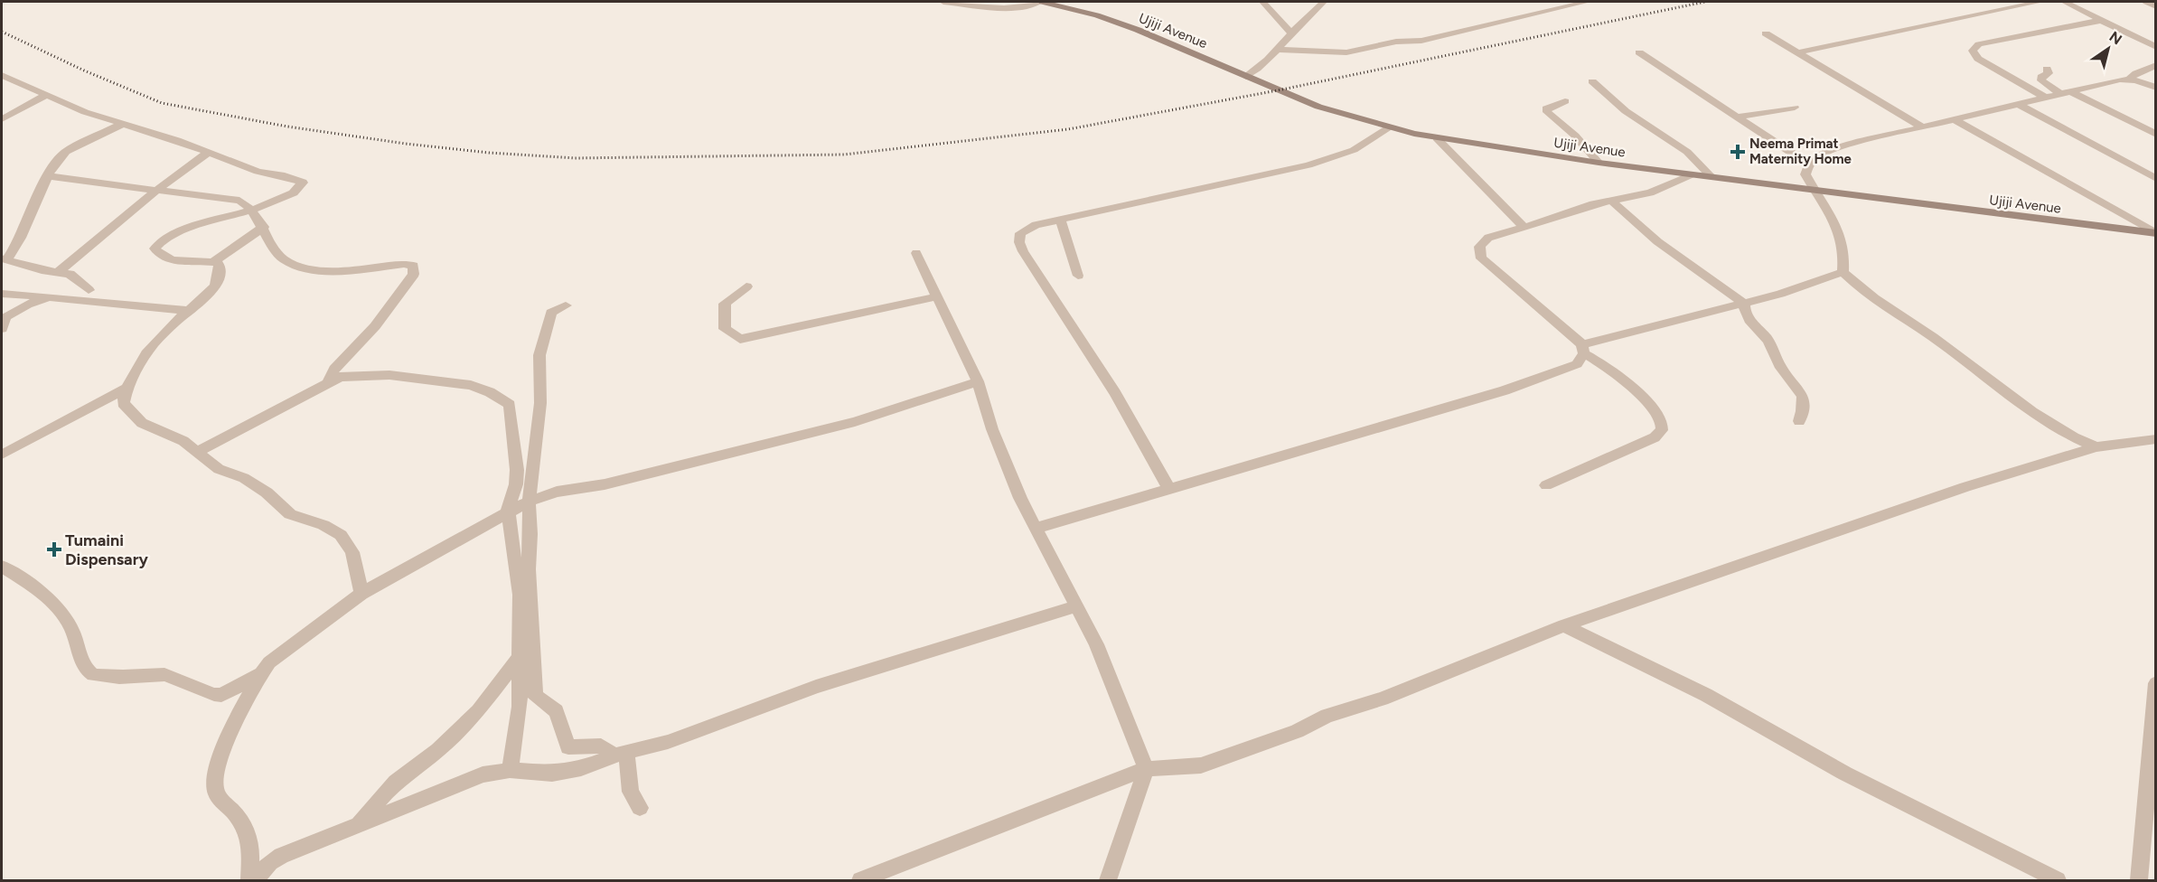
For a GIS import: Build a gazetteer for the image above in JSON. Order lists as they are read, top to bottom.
{
  "streets": {
    "main road": ["Ujiji Avenue"]
  },
  "places": {
    "health": ["Neema Primat Maternity Home", "Tumaini Dispensary"]
  },
  "north": "top right"
}
